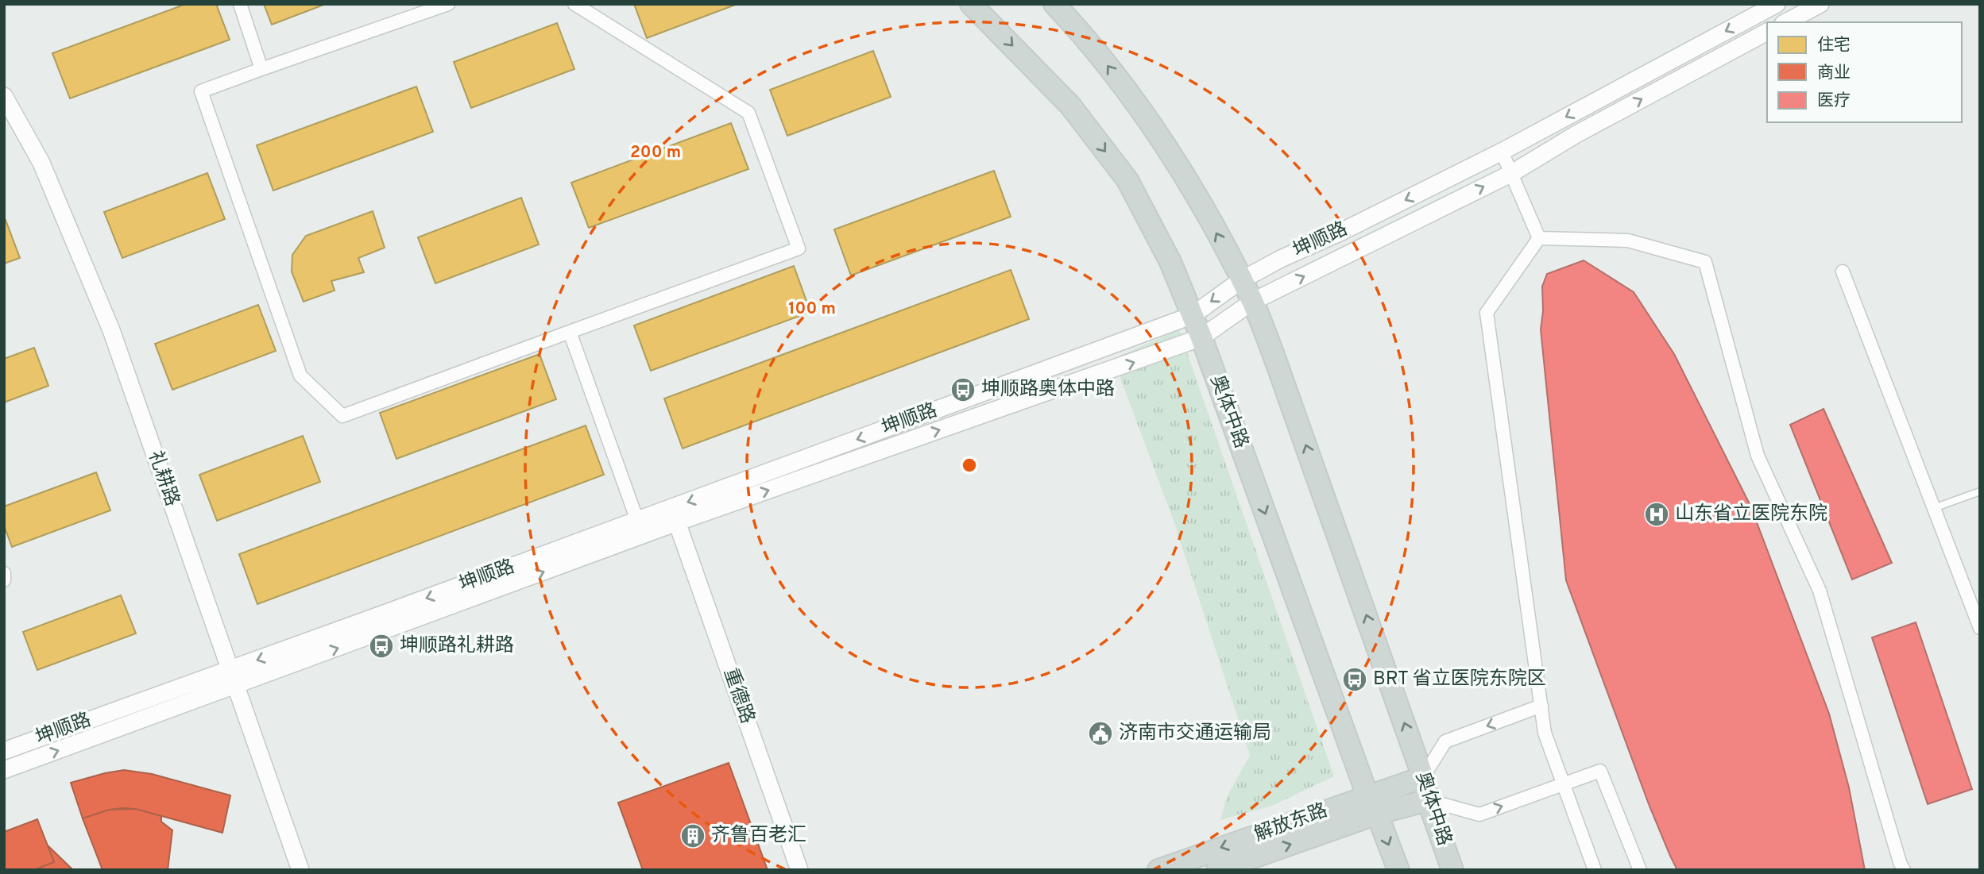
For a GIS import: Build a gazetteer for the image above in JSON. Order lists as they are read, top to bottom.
{
  "streets": {
    "main road": ["奥体中路", "解放东路"],
    "street": ["坤顺路", "礼耕路", "重德路"]
  },
  "crossings": [
    ["坤顺路", "奥体中路"],
    ["坤顺路", "礼耕路"],
    ["坤顺路", "重德路"],
    ["奥体中路", "解放东路"]
  ],
  "places": {
    "bus stop": ["坤顺路奥体中路", "坤顺路礼耕路", "BRT 省立医院东院区"],
    "hospital": ["山东省立医院东院"],
    "public building": ["济南市交通运输局"],
    "building": ["齐鲁百老汇"]
  },
  "legend": ["住宅", "商业", "医疗"],
  "rings": ["200 m", "100 m"]
}
